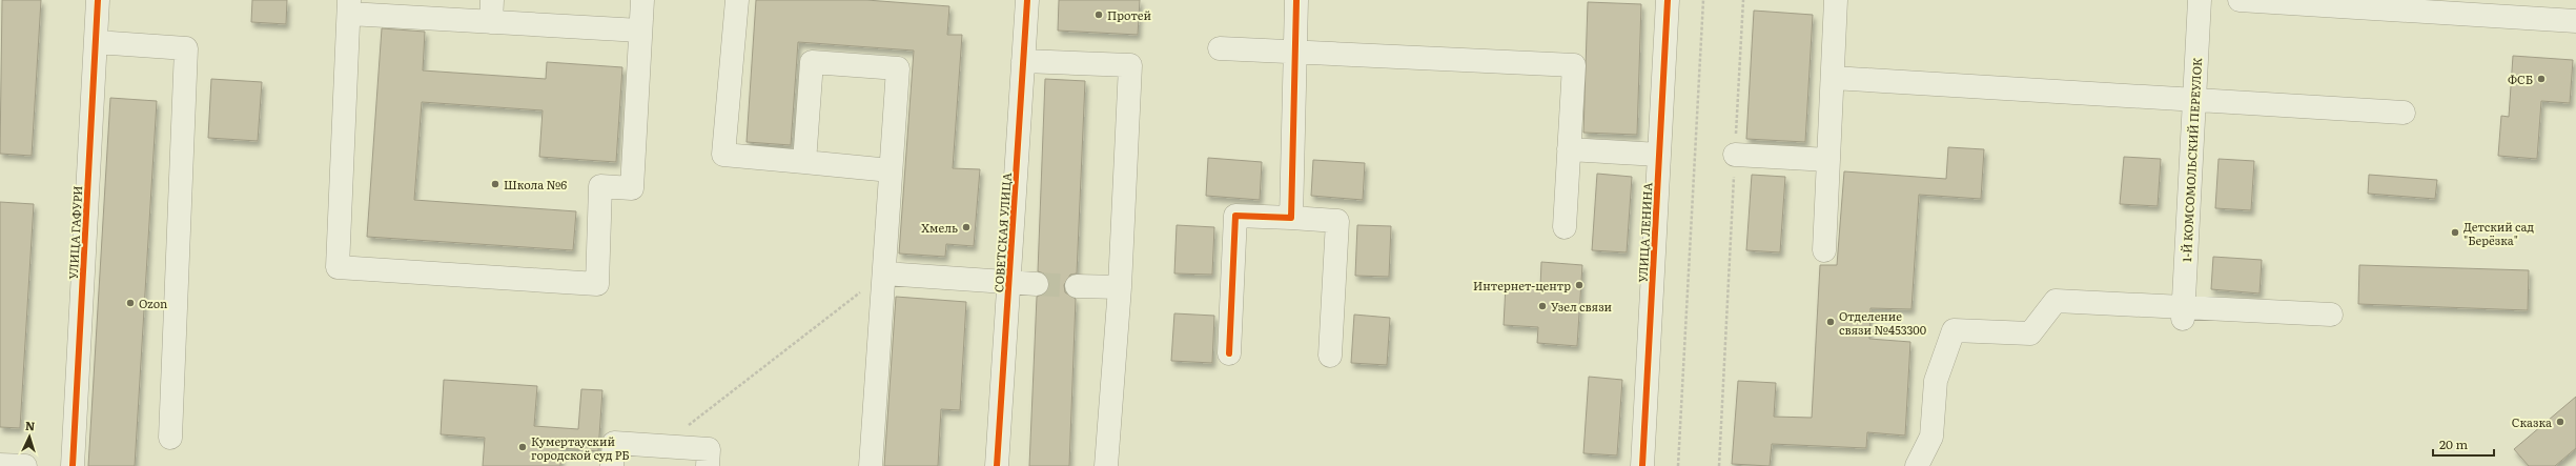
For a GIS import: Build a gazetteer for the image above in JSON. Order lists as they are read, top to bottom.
{
  "streets": {
    "street": [
      "1-Й КОМСОМОЛЬСКИЙ ПЕРЕУЛОК",
      "УЛИЦА ГАФУРИ",
      "СОВЕТСКАЯ УЛИЦА",
      "УЛИЦА ЛЕНИНА"
    ]
  },
  "places": [
    "Протей",
    "ФСБ",
    "Школа №6",
    "Хмель",
    "Детский сад \"Берёзка\"",
    "Интернет-центр",
    "Ozon",
    "Узел связи",
    "Отделение связи №453300",
    "Сказка",
    "Кумертауский городской суд РБ"
  ],
  "scale_bar": "20 m",
  "north": "top"
}
